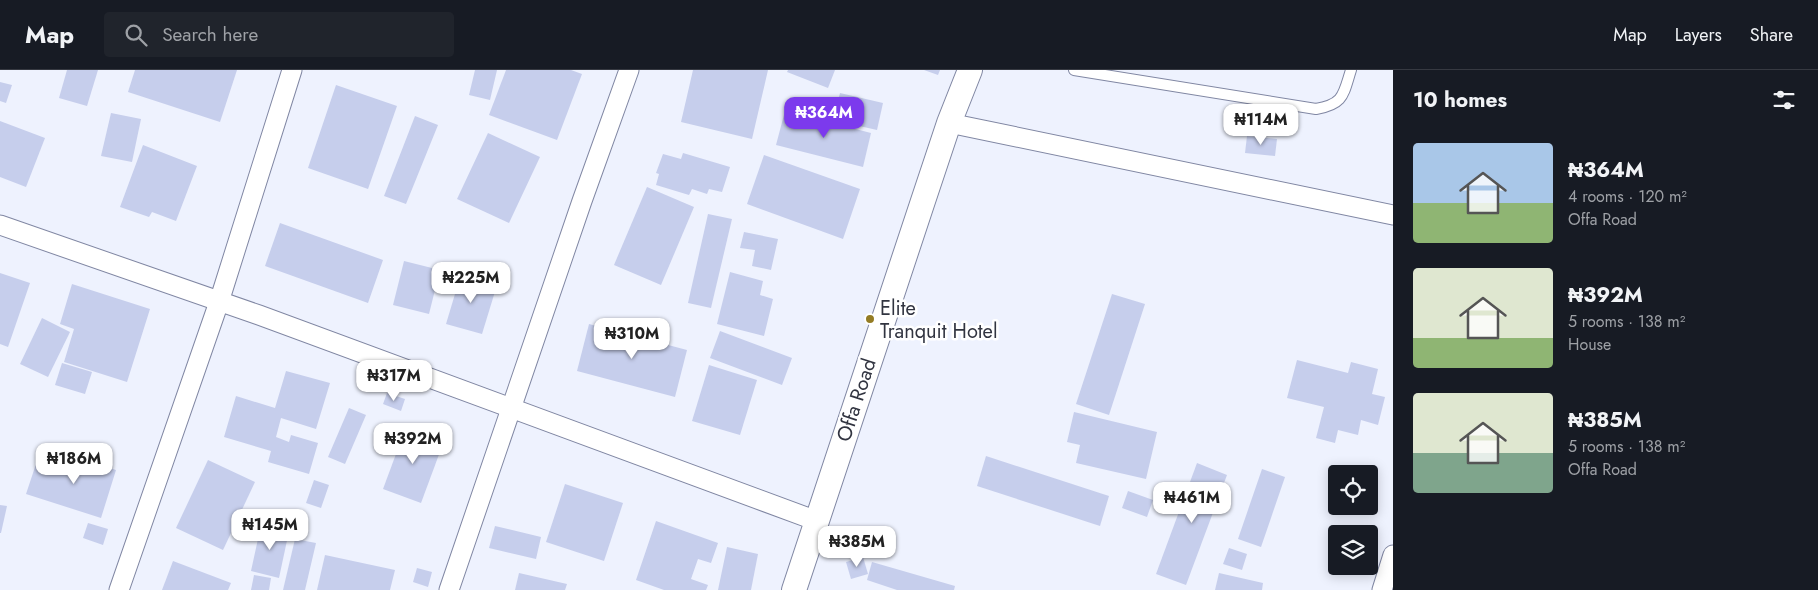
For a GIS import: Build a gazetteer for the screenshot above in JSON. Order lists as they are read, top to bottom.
{
  "streets": {
    "street": ["Offa Road"]
  },
  "places": ["Elite Tranquit Hotel"],
  "page": {
    "header": "Map",
    "search": "Search here",
    "nav": ["Map", "Layers", "Share"],
    "heading": "10 homes",
    "price": [
      "₦364M",
      "₦114M",
      "₦225M",
      "₦310M",
      "₦317M",
      "₦392M",
      "₦186M",
      "₦461M",
      "₦145M",
      "₦385M"
    ],
    "list": [
      {
        "name": "₦364M",
        "note": "4 rooms · 120 m² · Offa Road"
      },
      {
        "name": "₦392M",
        "note": "5 rooms · 138 m² · House"
      },
      {
        "name": "₦385M",
        "note": "5 rooms · 138 m² · Offa Road"
      }
    ]
  }
}
